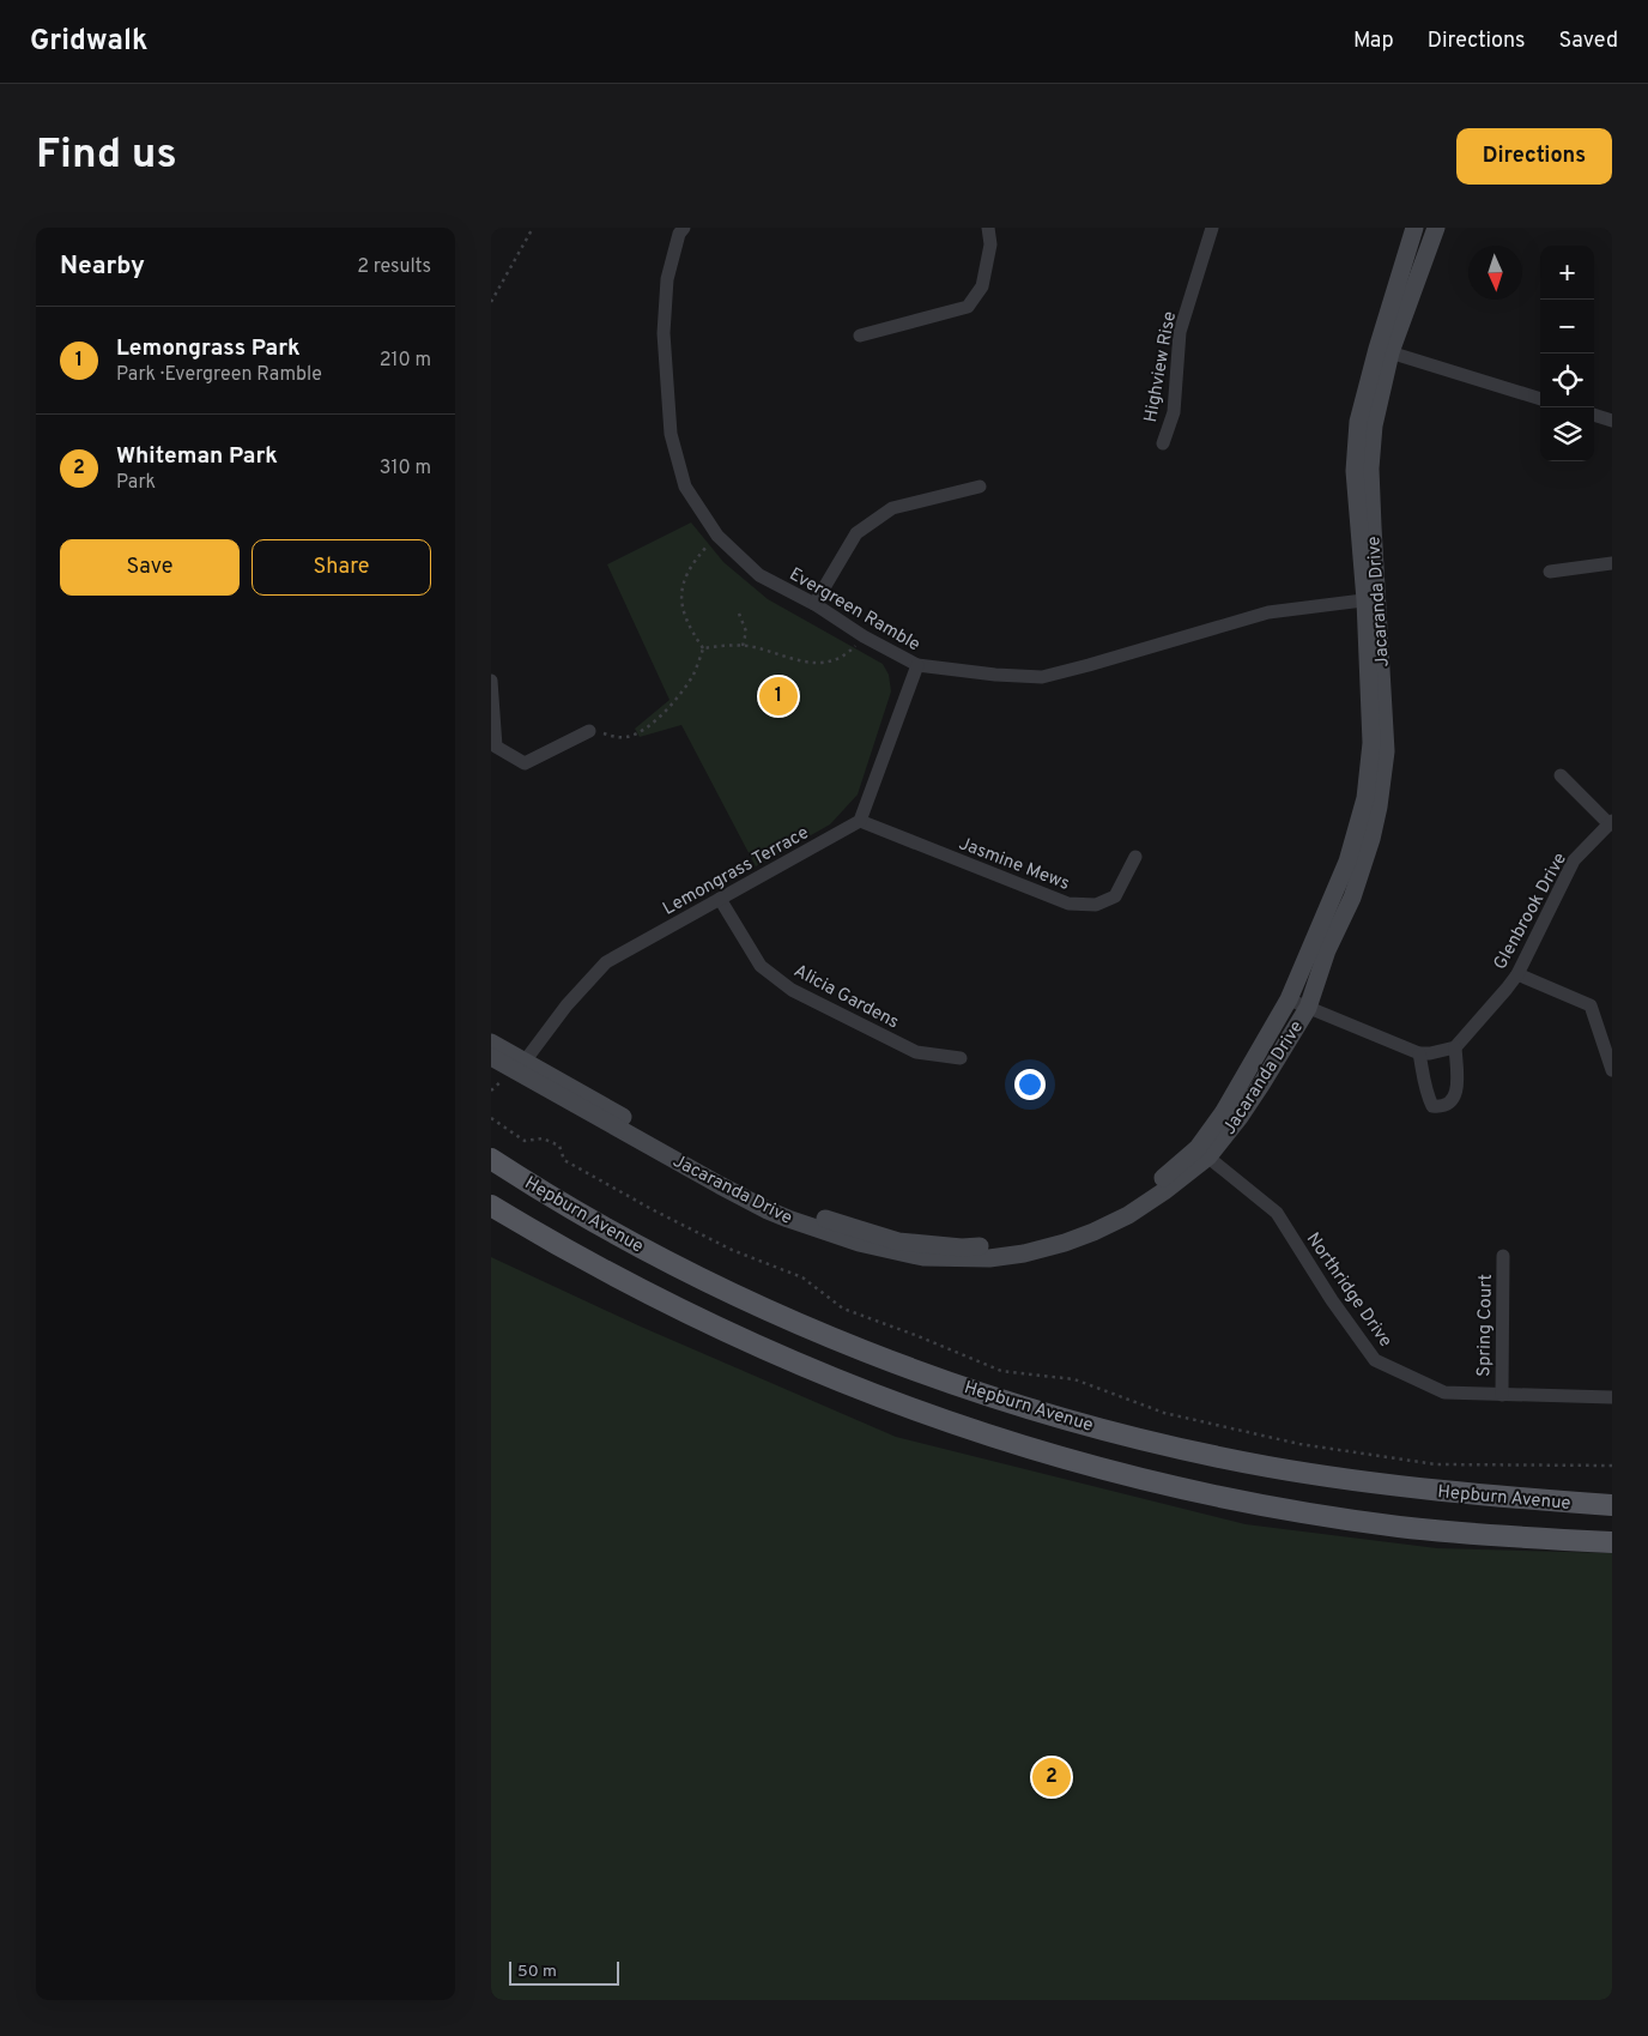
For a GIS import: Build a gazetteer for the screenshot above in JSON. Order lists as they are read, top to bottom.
{
  "streets": {
    "main road": ["Hepburn Avenue"],
    "street": [
      "Highview Rise",
      "Jacaranda Drive",
      "Evergreen Ramble",
      "Jasmine Mews",
      "Lemongrass Terrace",
      "Glenbrook Drive",
      "Alicia Gardens",
      "Northridge Drive",
      "Spring Court"
    ]
  },
  "crossings": [
    ["Jacaranda Drive", "Evergreen Ramble"],
    ["Jacaranda Drive", "Lemongrass Terrace"],
    ["Jacaranda Drive", "Northridge Drive"],
    ["Jasmine Mews", "Lemongrass Terrace"],
    ["Lemongrass Terrace", "Alicia Gardens"],
    ["Northridge Drive", "Spring Court"]
  ],
  "scale_bar": "50 m",
  "north": "bottom",
  "page": {
    "header": "Gridwalk",
    "nav": ["Map", "Directions", "Saved"],
    "buttons": [
      "Directions",
      ["Save", "Share"]
    ],
    "title": "Find us",
    "heading": ["Nearby", "2 results"],
    "map_buttons": ["+", "−"],
    "list": [
      {
        "mark": "1",
        "name": "Lemongrass Park",
        "note": "Park · Evergreen Ramble",
        "value": "210 m"
      },
      {
        "mark": "2",
        "name": "Whiteman Park",
        "note": "Park",
        "value": "310 m"
      }
    ],
    "pins": ["1", "2"],
    "scale": "50 m"
  }
}
